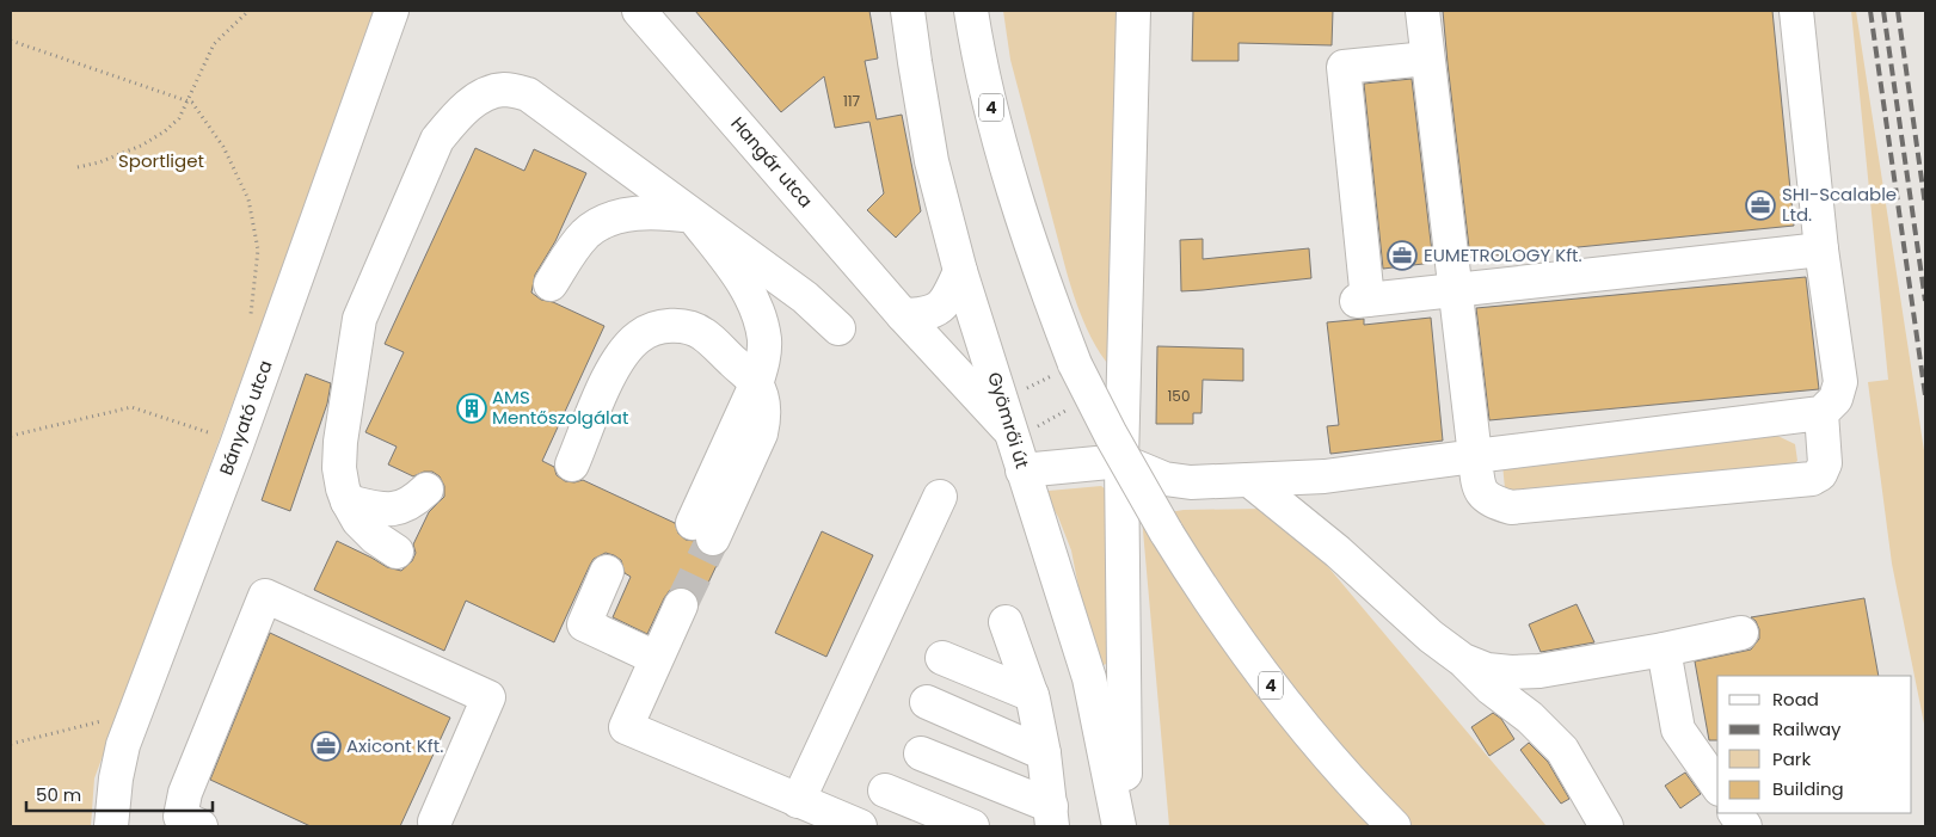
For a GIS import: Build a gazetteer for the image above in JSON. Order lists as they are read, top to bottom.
{
  "streets": {
    "street": [
      "4",
      "Hangár utca",
      "Bányató utca",
      "Gyömrői út"
    ]
  },
  "crossings": [
    ["Hangár utca", "Gyömrői út"]
  ],
  "parks": ["Sportliget"],
  "places": {
    "office": ["SHI-Scalable Ltd.", "EUMETROLOGY Kft.", "Axicont Kft."],
    "building": ["AMS Mentőszolgálat"]
  },
  "house_numbers": ["117", "150"],
  "legend": [
    "Road",
    "Railway",
    "Park",
    "Building"
  ],
  "scale_bar": "50 m"
}
